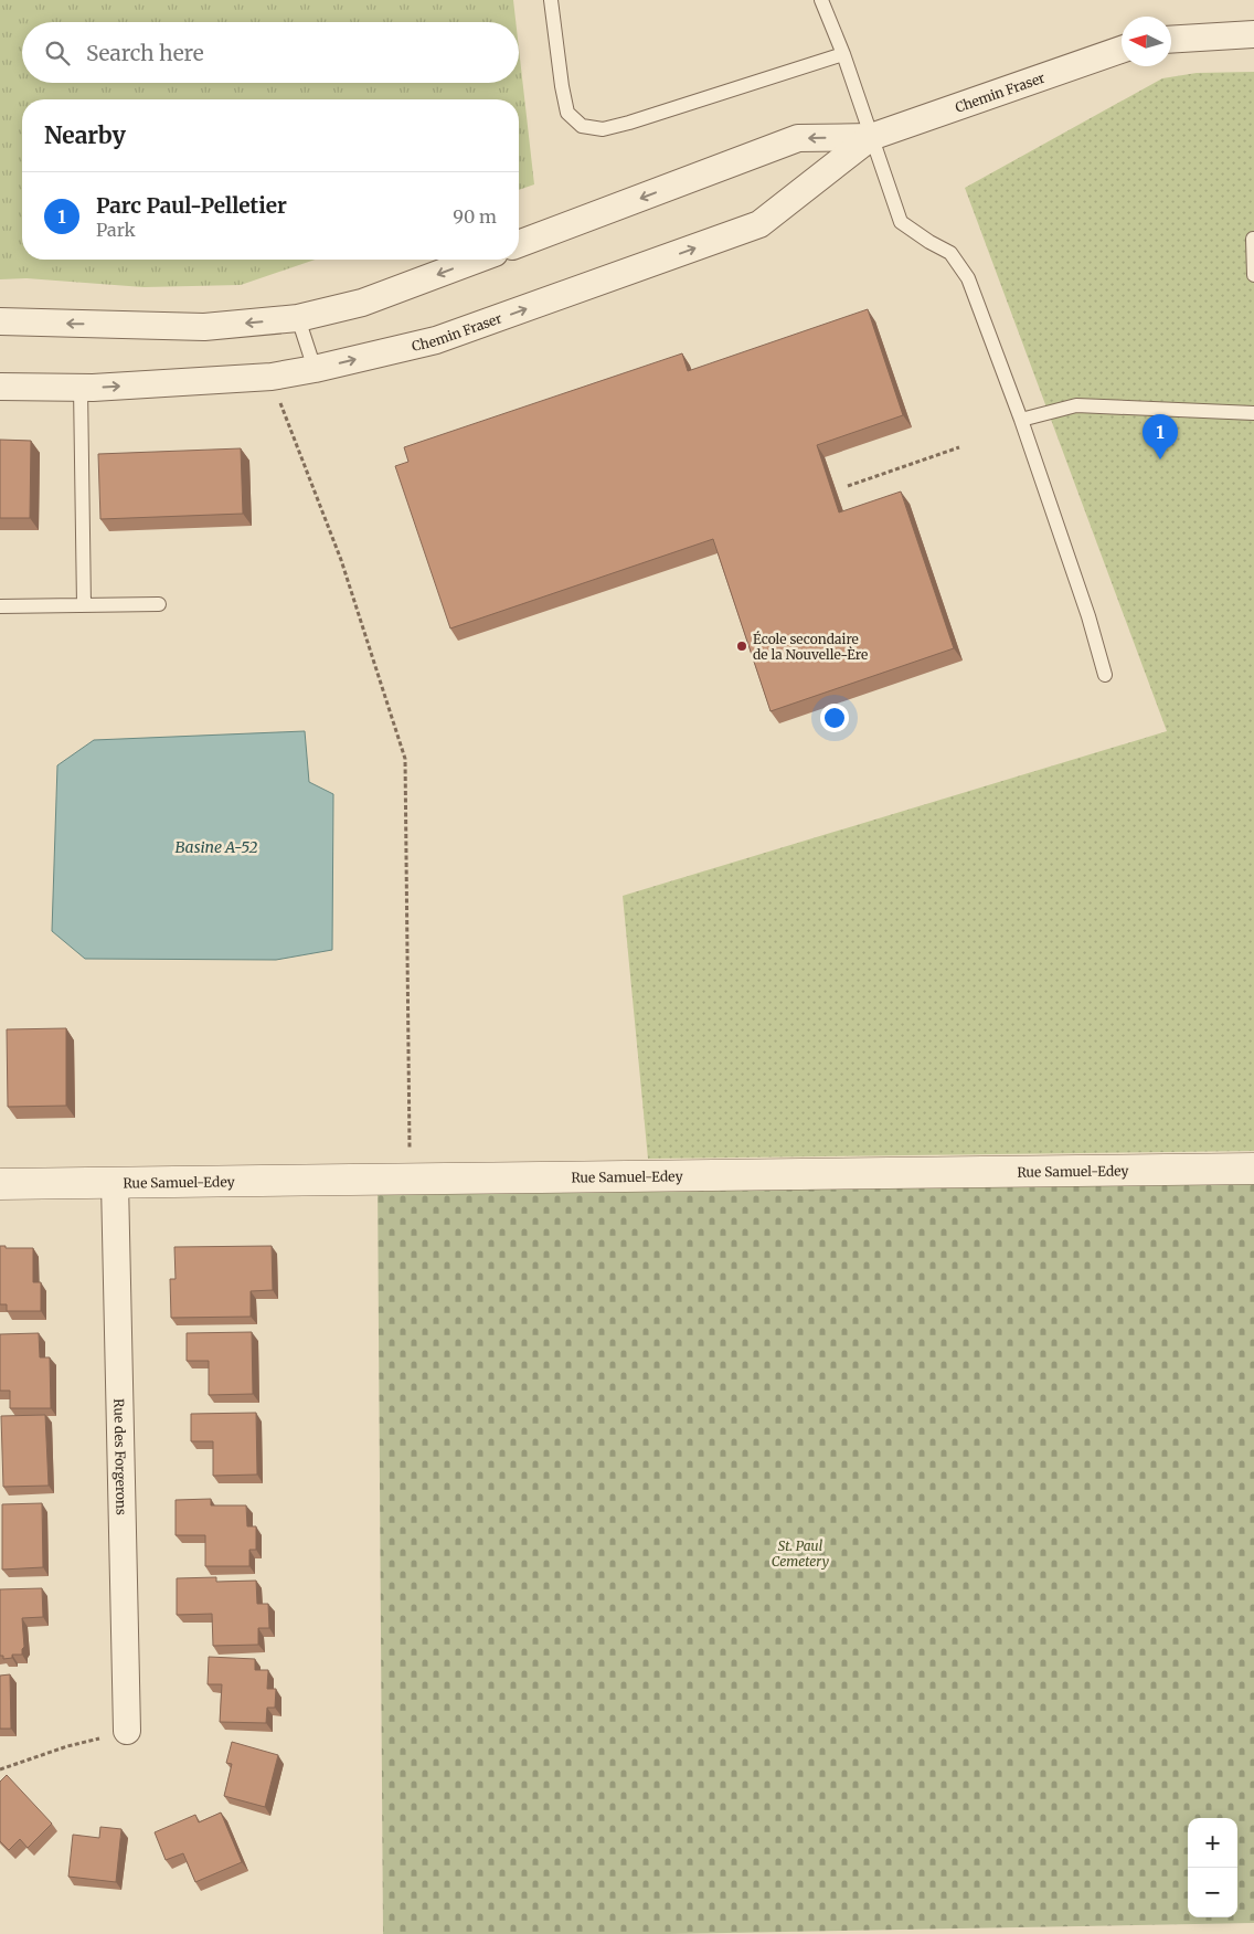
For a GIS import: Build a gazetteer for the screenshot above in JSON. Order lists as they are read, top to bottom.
{
  "streets": {
    "street": ["Chemin Fraser", "Rue Samuel-Edey", "Rue des Forgerons"]
  },
  "crossings": [
    ["Rue Samuel-Edey", "Rue des Forgerons"]
  ],
  "water": ["Basine A-52"],
  "parks": ["St. Paul Cemetery"],
  "places": ["École secondaire de la Nouvelle-Ère"],
  "north": "left",
  "page": {
    "search": "Search here",
    "heading": "Nearby",
    "list": [
      {
        "mark": "1",
        "name": "Parc Paul-Pelletier",
        "note": "Park",
        "value": "90 m"
      }
    ],
    "pins": "1",
    "map_buttons": ["+", "−"]
  }
}
